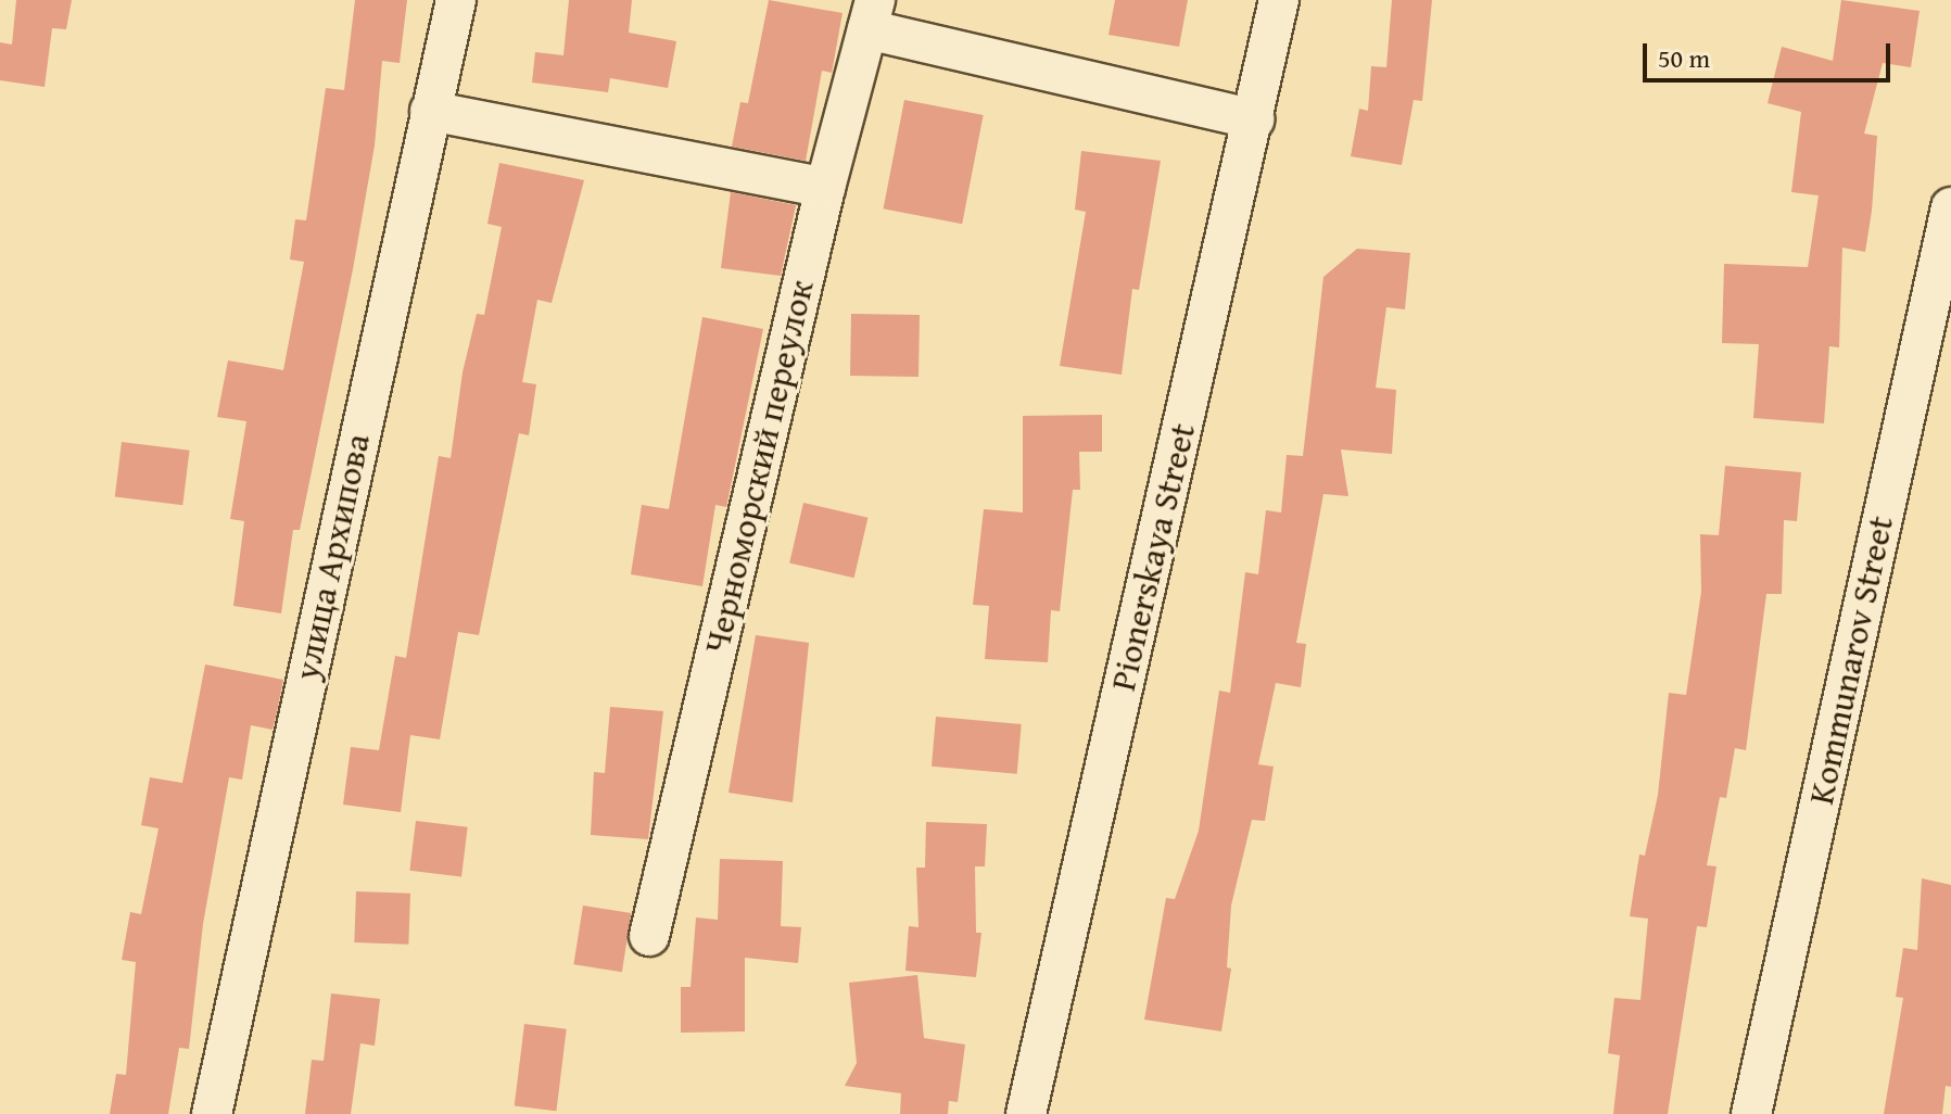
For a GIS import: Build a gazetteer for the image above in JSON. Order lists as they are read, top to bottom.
{
  "streets": {
    "street": [
      "Черноморский переулок",
      "улица Архипова",
      "Pionerskaya Street",
      "Kommunarov Street"
    ]
  },
  "scale_bar": "50 m"
}
